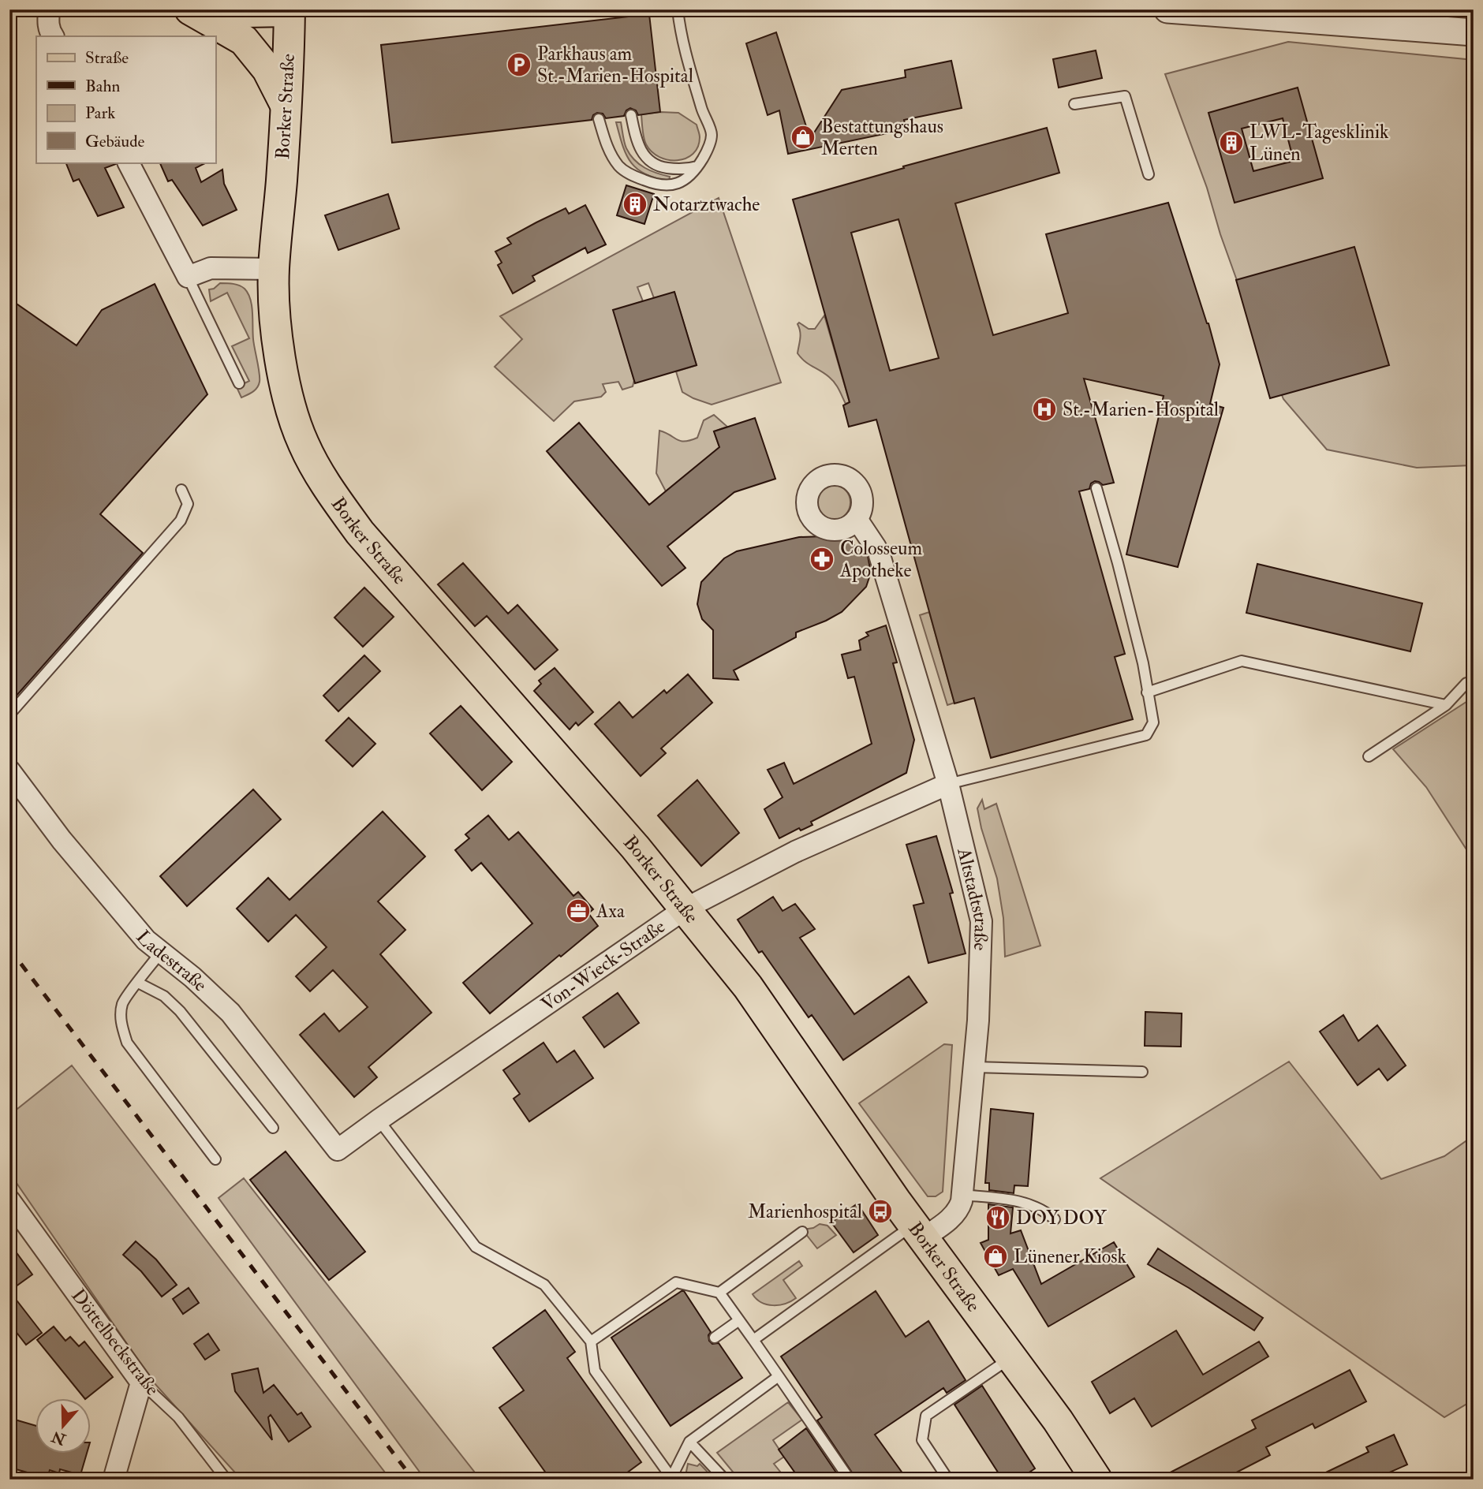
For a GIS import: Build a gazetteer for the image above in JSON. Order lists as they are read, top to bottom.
{
  "streets": {
    "main road": ["Borker Straße"],
    "street": [
      "Altstadtstraße",
      "Ladestraße",
      "Von-Wieck-Straße",
      "Döttelbeckstraße"
    ]
  },
  "crossings": [
    ["Borker Straße", "Altstadtstraße"],
    ["Borker Straße", "Von-Wieck-Straße"],
    ["Altstadtstraße", "Von-Wieck-Straße"],
    ["Ladestraße", "Von-Wieck-Straße"]
  ],
  "places": {
    "parking": ["Parkhaus am St.-Marien-Hospital"],
    "shop": ["Bestattungshaus Merten", "Lünener Kiosk"],
    "building": ["LWL-Tagesklinik Lünen", "Notarztwache"],
    "hospital": ["St.-Marien-Hospital"],
    "pharmacy": ["Colosseum Apotheke"],
    "office": ["Axa"],
    "bus stop": ["Marienhospital"],
    "restaurant": ["DOY DOY"]
  },
  "legend": [
    "Straße",
    "Bahn",
    "Park",
    "Gebäude"
  ],
  "north": "bottom"
}
